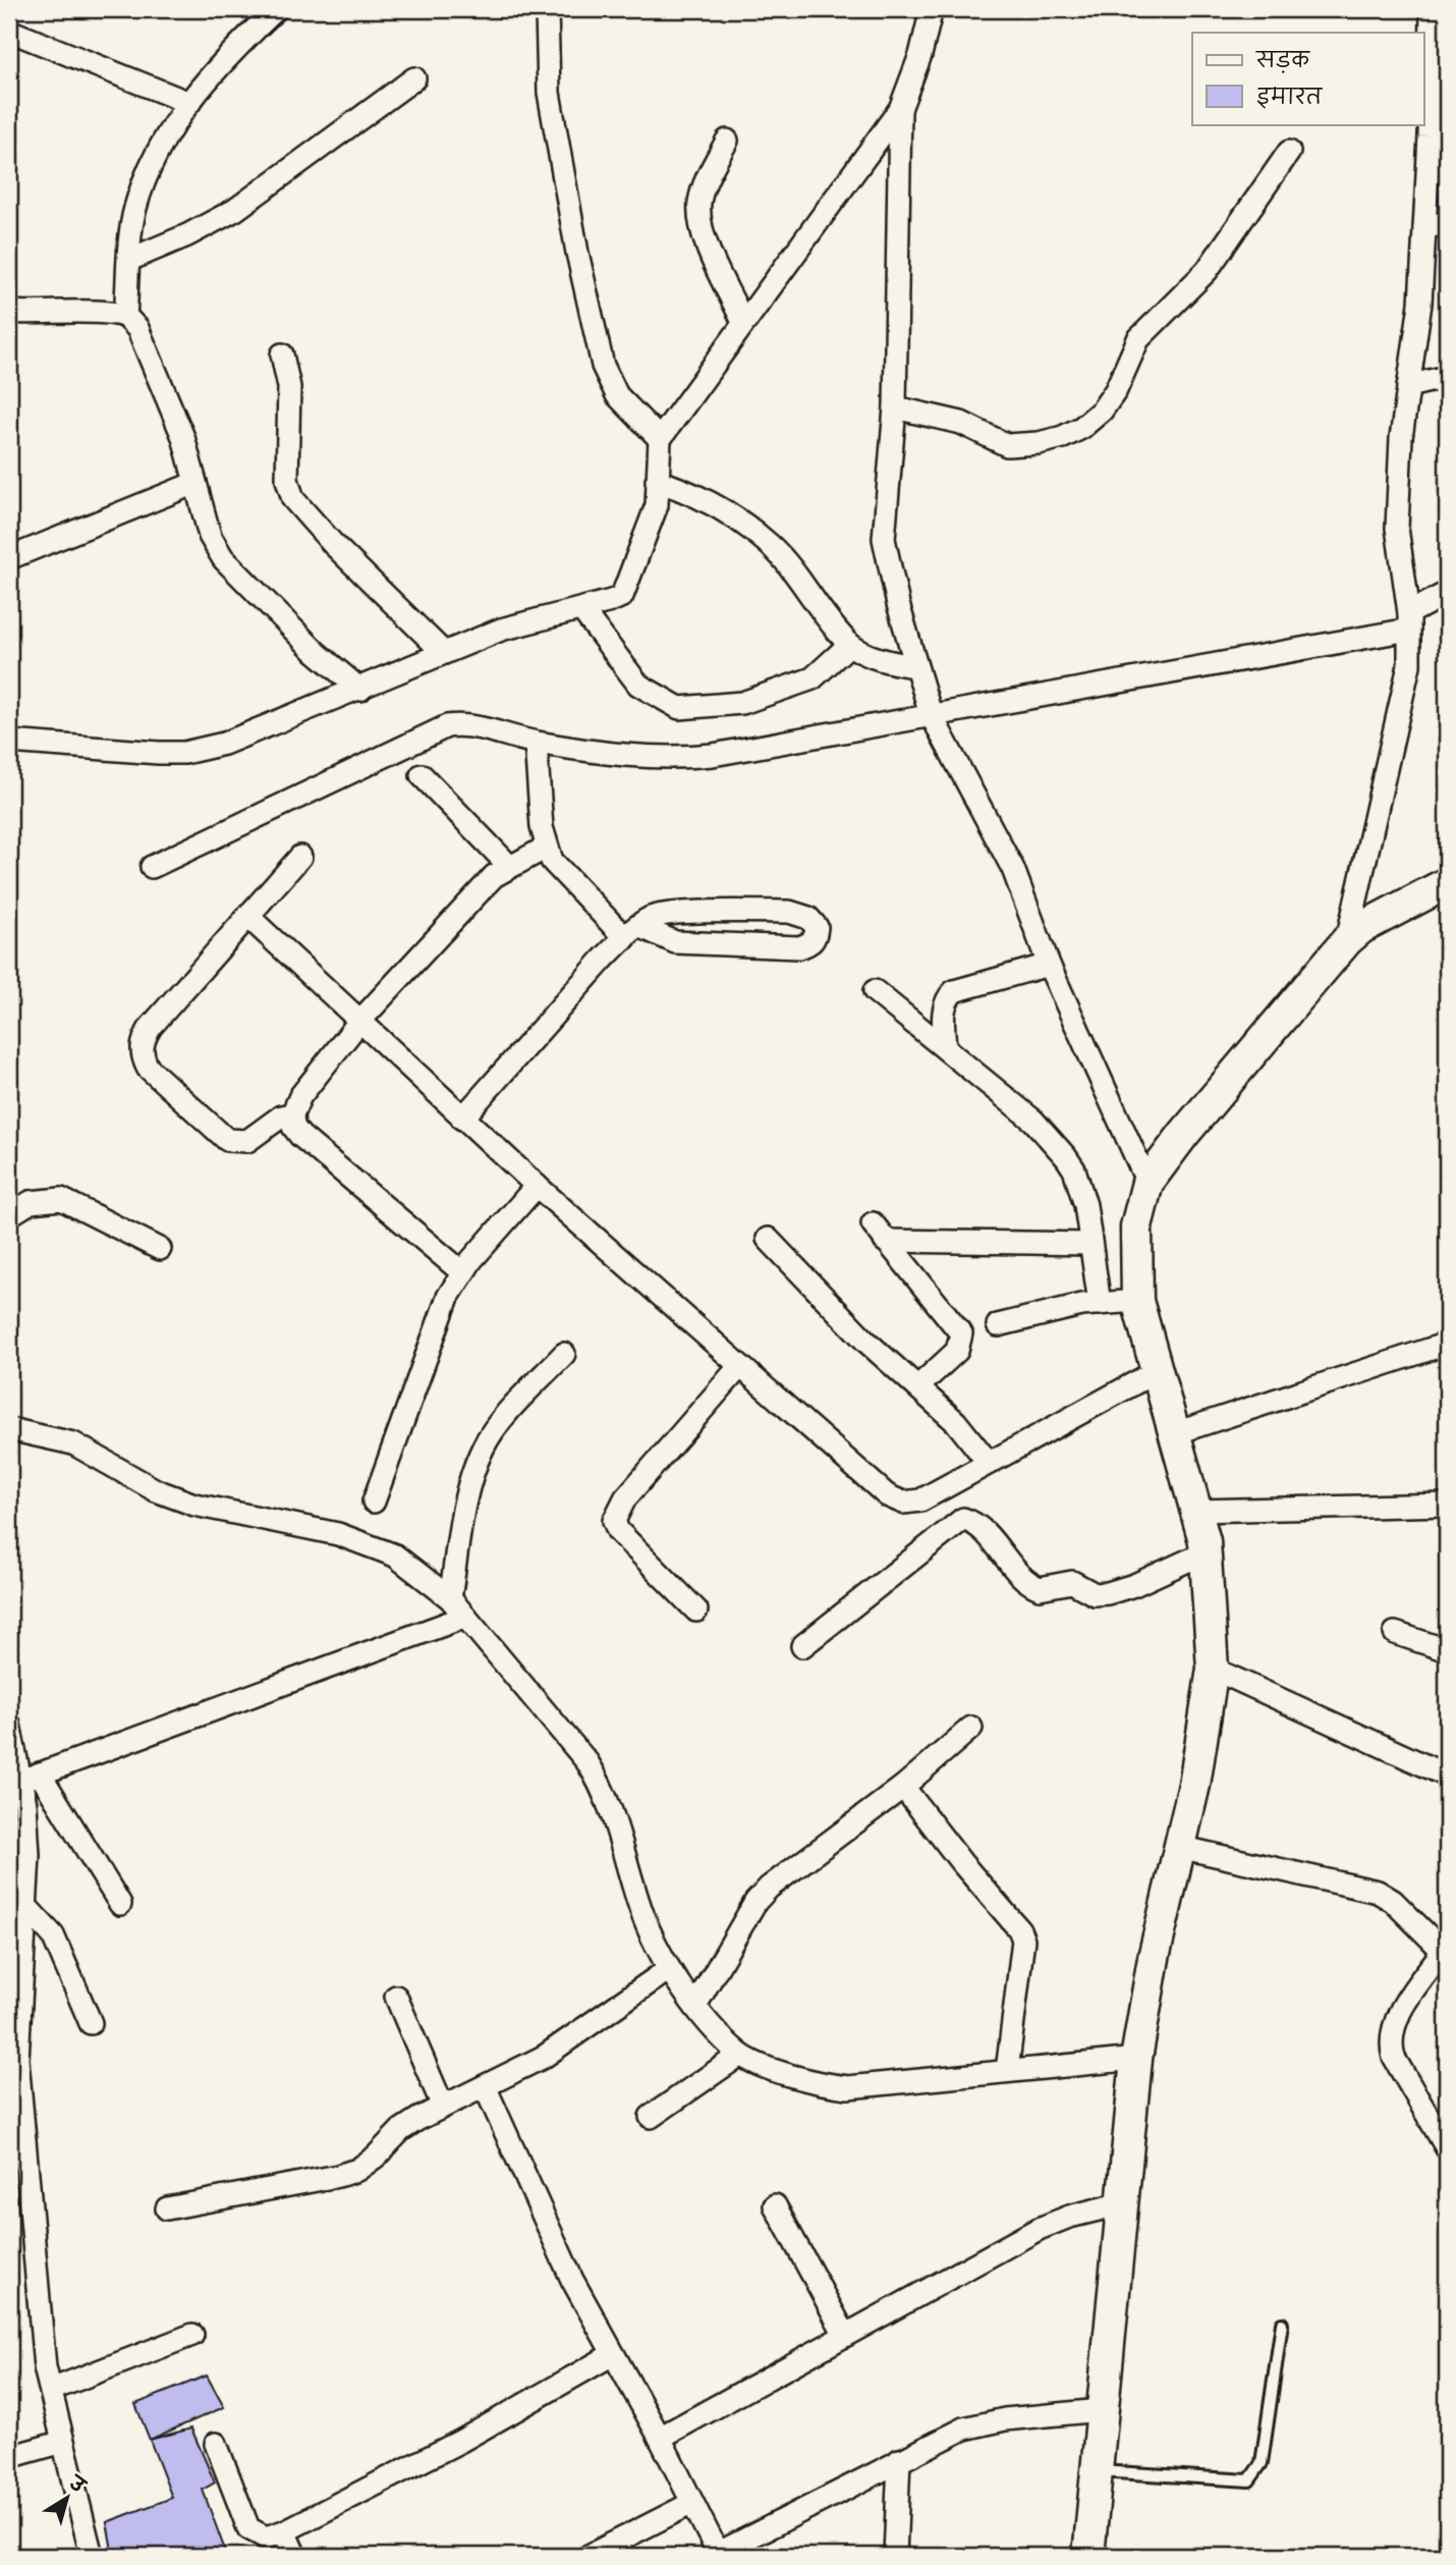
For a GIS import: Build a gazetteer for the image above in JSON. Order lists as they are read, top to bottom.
{
  "legend": ["सड़क", "इमारत"],
  "north": "top right"
}
